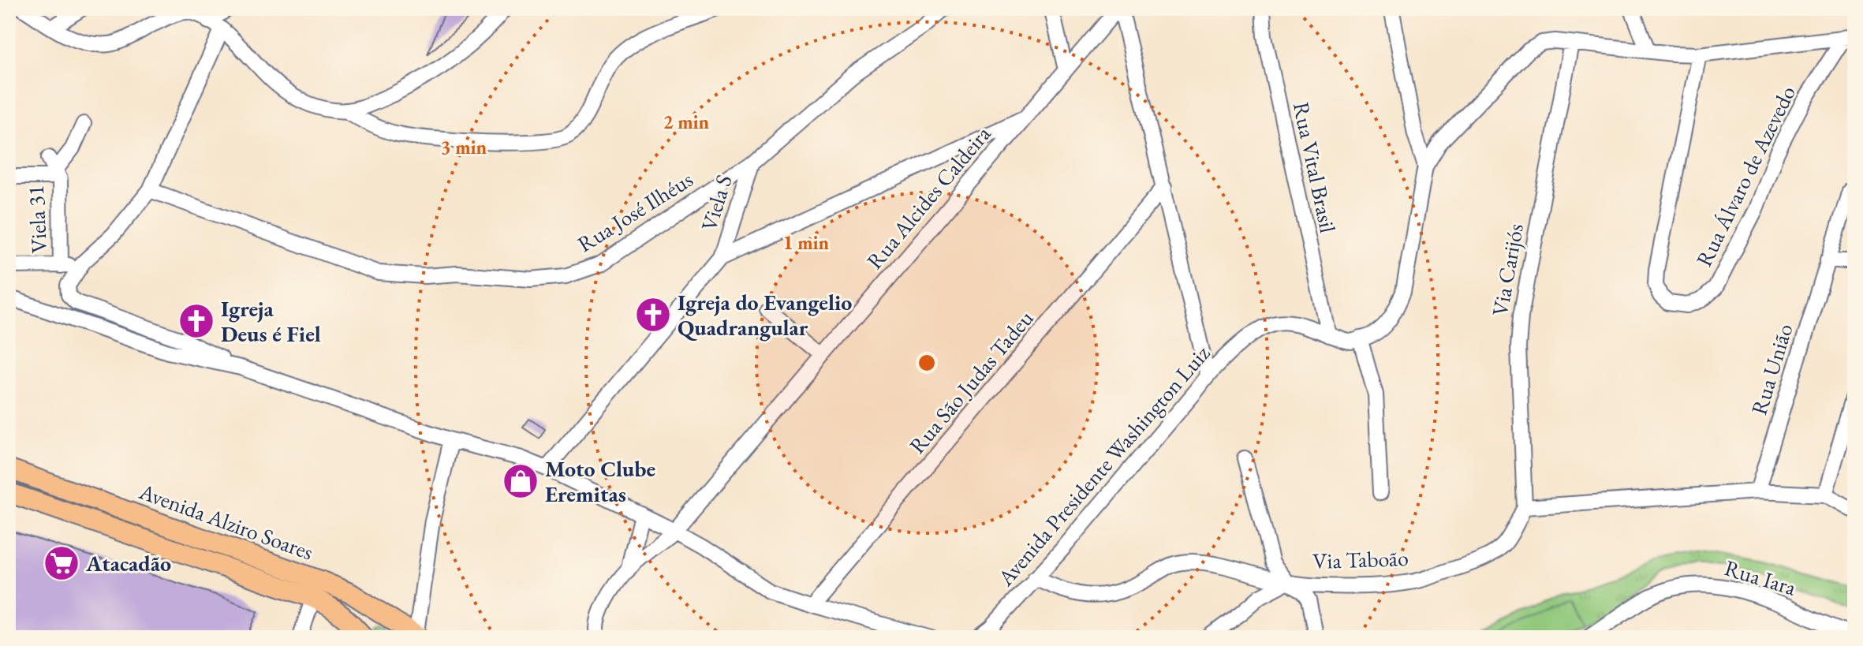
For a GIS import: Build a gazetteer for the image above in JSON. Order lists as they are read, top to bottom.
{
  "streets": {
    "main road": ["Avenida Alziro Soares"],
    "street": [
      "Rua Vital Brasil",
      "Rua Álvaro de Azevedo",
      "Rua Alcides Caldeira",
      "Viela S",
      "Rua José Ilhéus",
      "Viela 31",
      "Via Carijós",
      "Rua União",
      "Rua São Judas Tadeu",
      "Avenida Presidente Washington Luiz",
      "Via Taboão",
      "Rua Iara"
    ]
  },
  "crossings": [
    ["Rua Vital Brasil", "Avenida Presidente Washington Luiz"],
    ["Viela S", "Rua José Ilhéus"],
    ["Via Carijós", "Via Taboão"],
    ["Avenida Presidente Washington Luiz", "Via Taboão"]
  ],
  "places": {
    "church": ["Igreja do Evangelio Quadrangular", "Igreja Deus é Fiel"],
    "shop": ["Moto Clube Eremitas"],
    "supermarket": ["Atacadão"]
  },
  "rings": ["2 min", "3 min", "1 min"]
}
